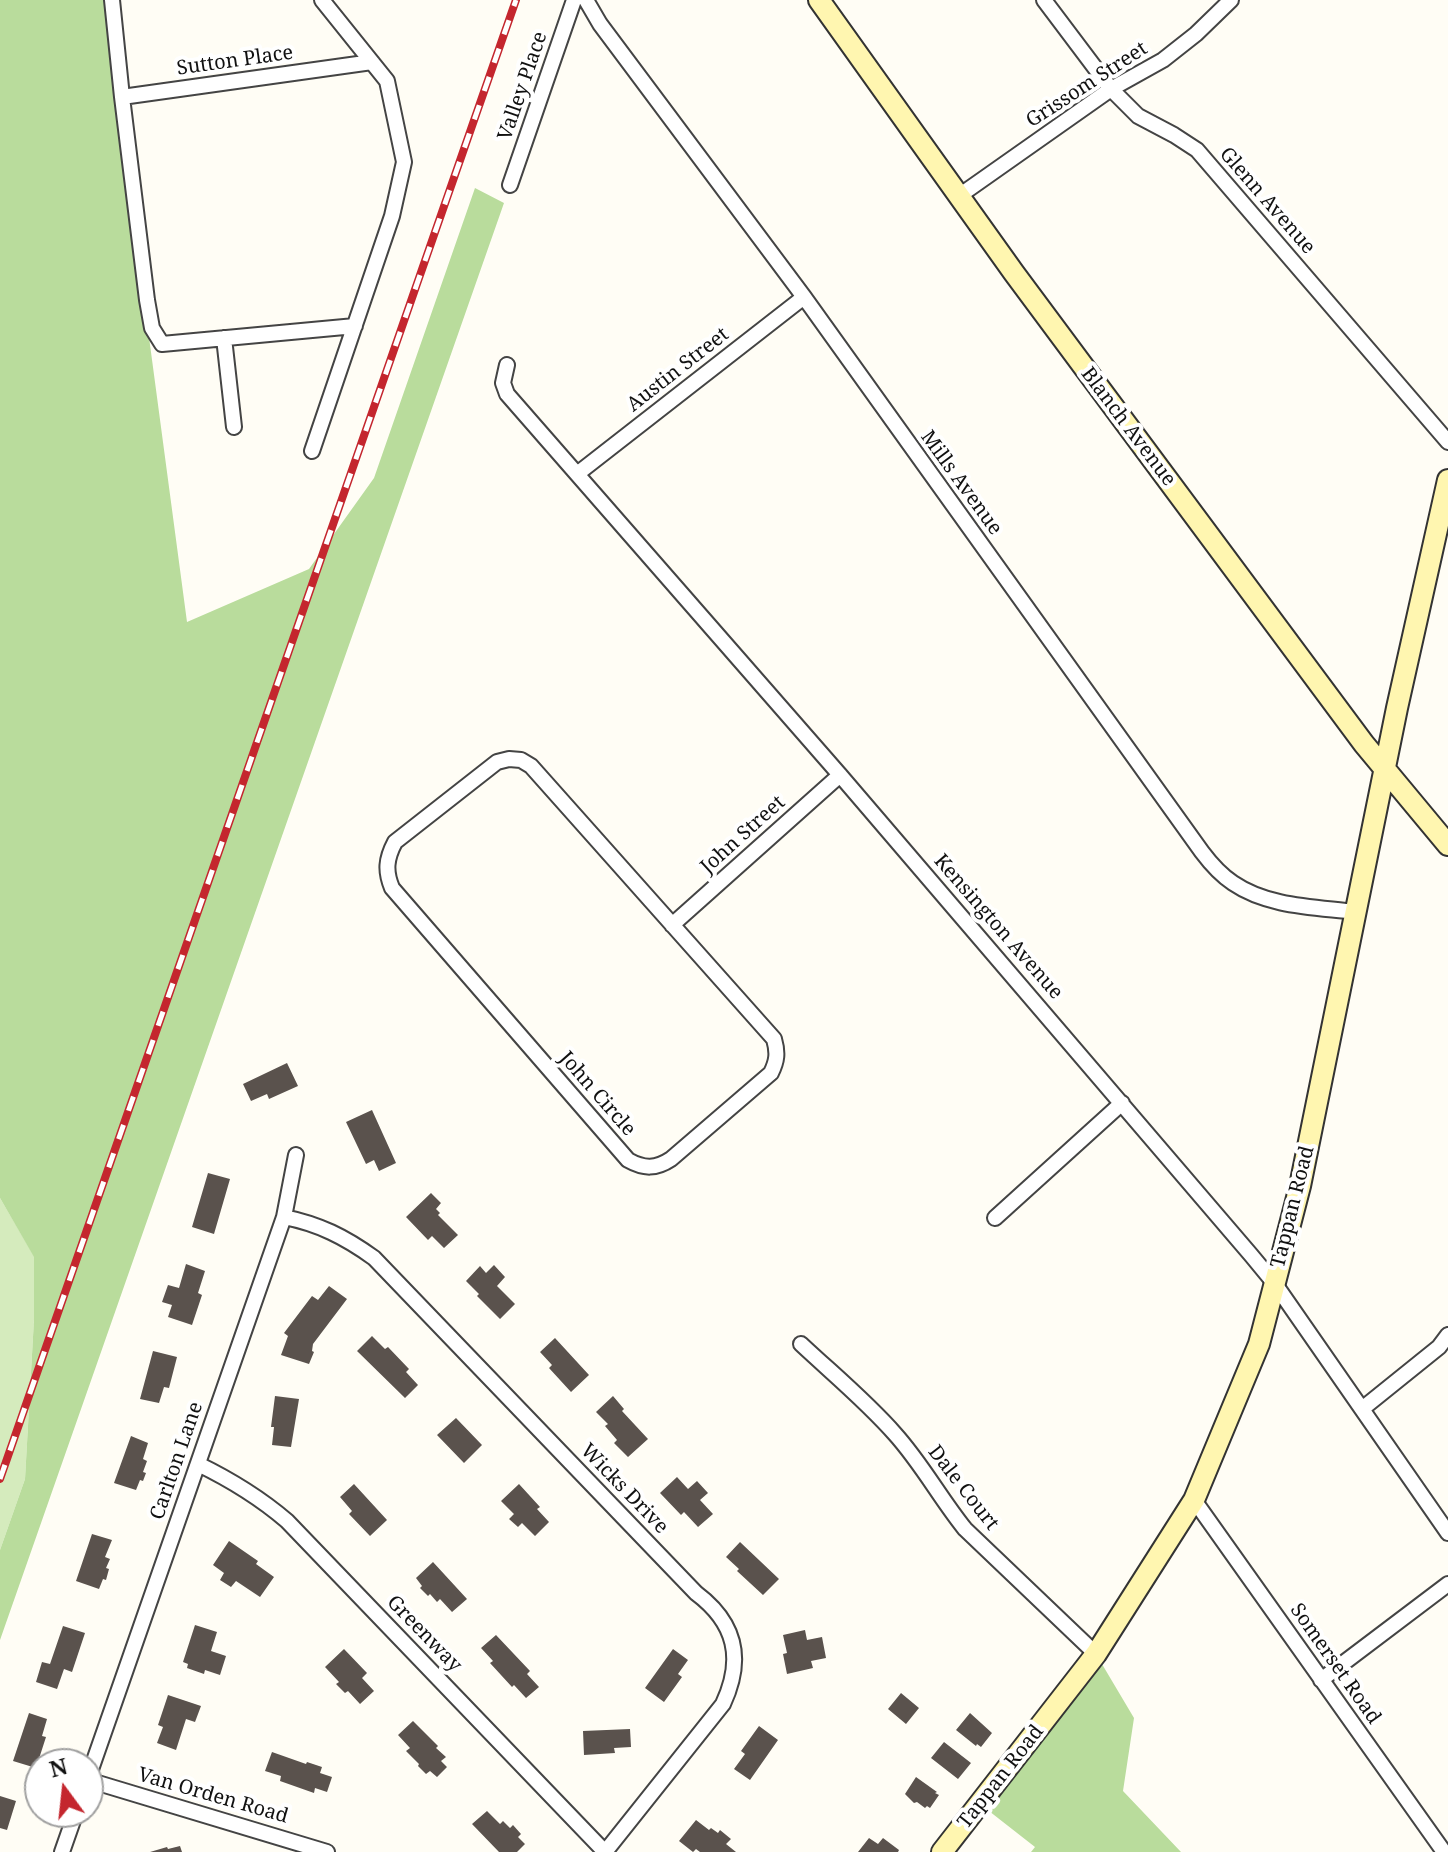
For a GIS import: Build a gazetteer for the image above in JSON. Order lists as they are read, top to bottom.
{
  "streets": {
    "street": [
      "Sutton Place",
      "Grissom Street",
      "Valley Place",
      "Glenn Avenue",
      "Austin Street",
      "Blanch Avenue",
      "Mills Avenue",
      "John Street",
      "Kensington Avenue",
      "John Circle",
      "Tappan Road",
      "Carlton Lane",
      "Dale Court",
      "Wicks Drive",
      "Greenway",
      "Somerset Road",
      "Van Orden Road"
    ]
  },
  "crossings": [
    ["Grissom Street", "Glenn Avenue"],
    ["Grissom Street", "Blanch Avenue"],
    ["Austin Street", "Mills Avenue"],
    ["Austin Street", "Kensington Avenue"],
    ["Blanch Avenue", "Tappan Road"],
    ["Mills Avenue", "Tappan Road"],
    ["John Street", "Kensington Avenue"],
    ["John Street", "John Circle"],
    ["Kensington Avenue", "Tappan Road"],
    ["Tappan Road", "Dale Court"],
    ["Tappan Road", "Somerset Road"],
    ["Carlton Lane", "Wicks Drive"],
    ["Carlton Lane", "Greenway"],
    ["Wicks Drive", "Greenway"]
  ],
  "north": "top"
}
